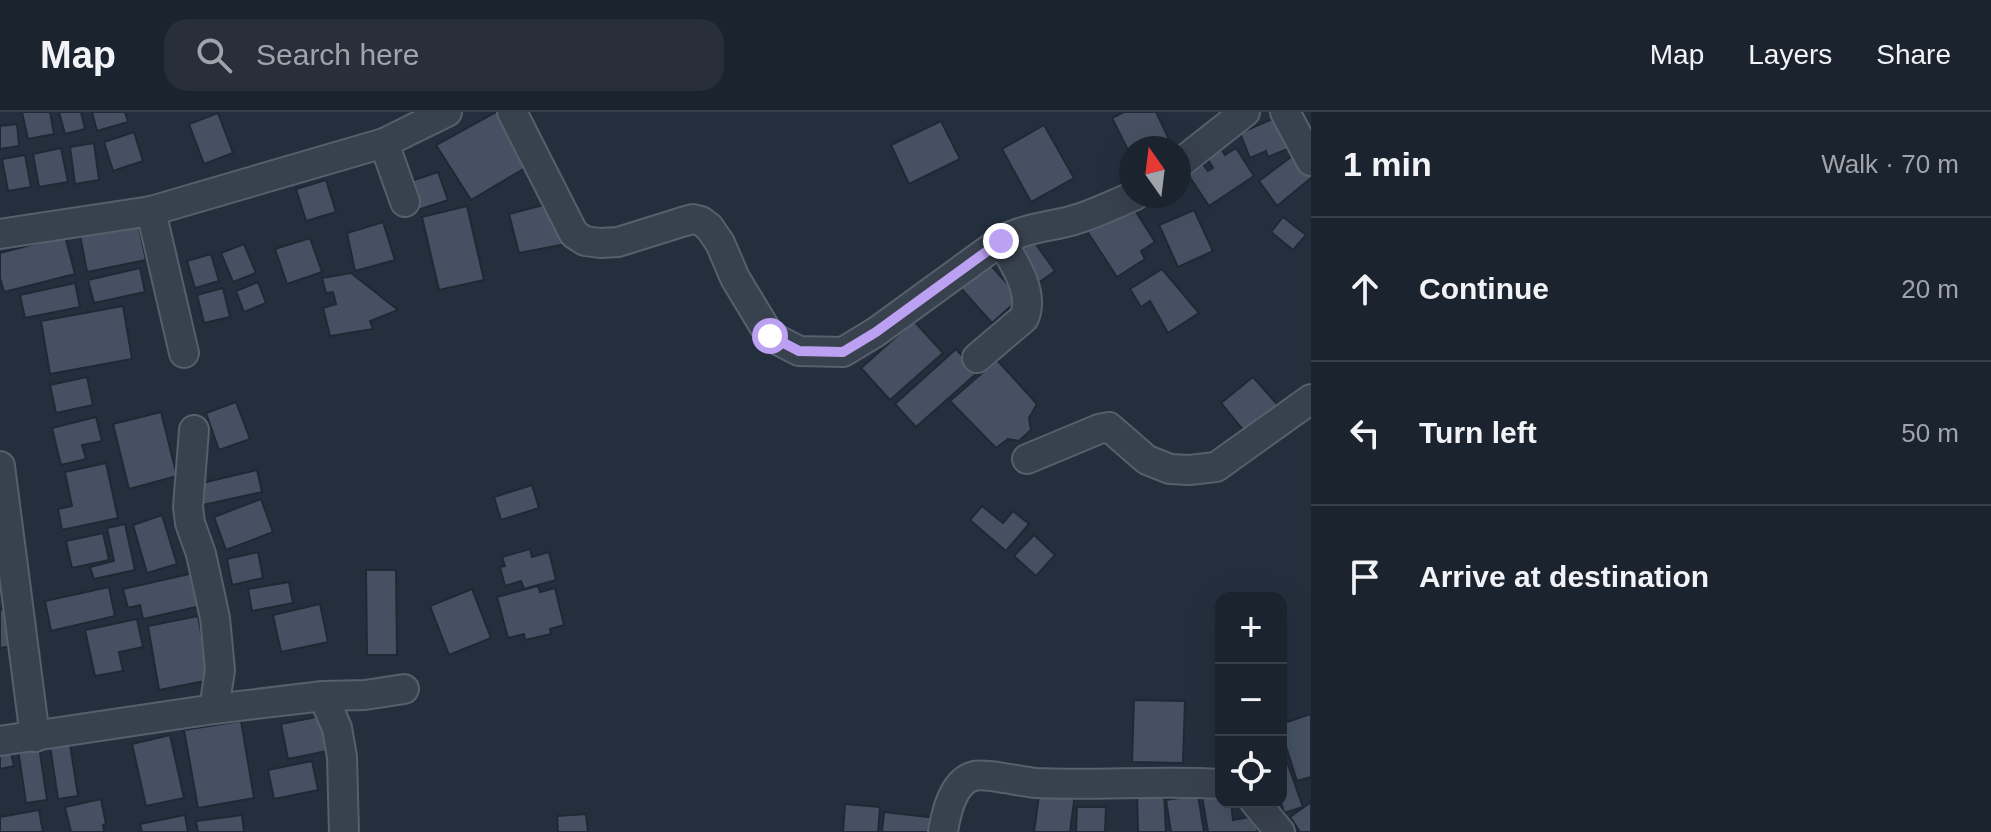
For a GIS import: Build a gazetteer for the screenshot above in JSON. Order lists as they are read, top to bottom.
{
  "north": "top",
  "page": {
    "header": "Map",
    "search": "Search here",
    "nav": ["Map", "Layers", "Share"],
    "heading": ["1 min", "Walk · 70 m"],
    "list": [
      ["Continue", "20 m"],
      ["Turn left", "50 m"],
      "Arrive at destination"
    ],
    "map_buttons": ["+", "−"]
  }
}
